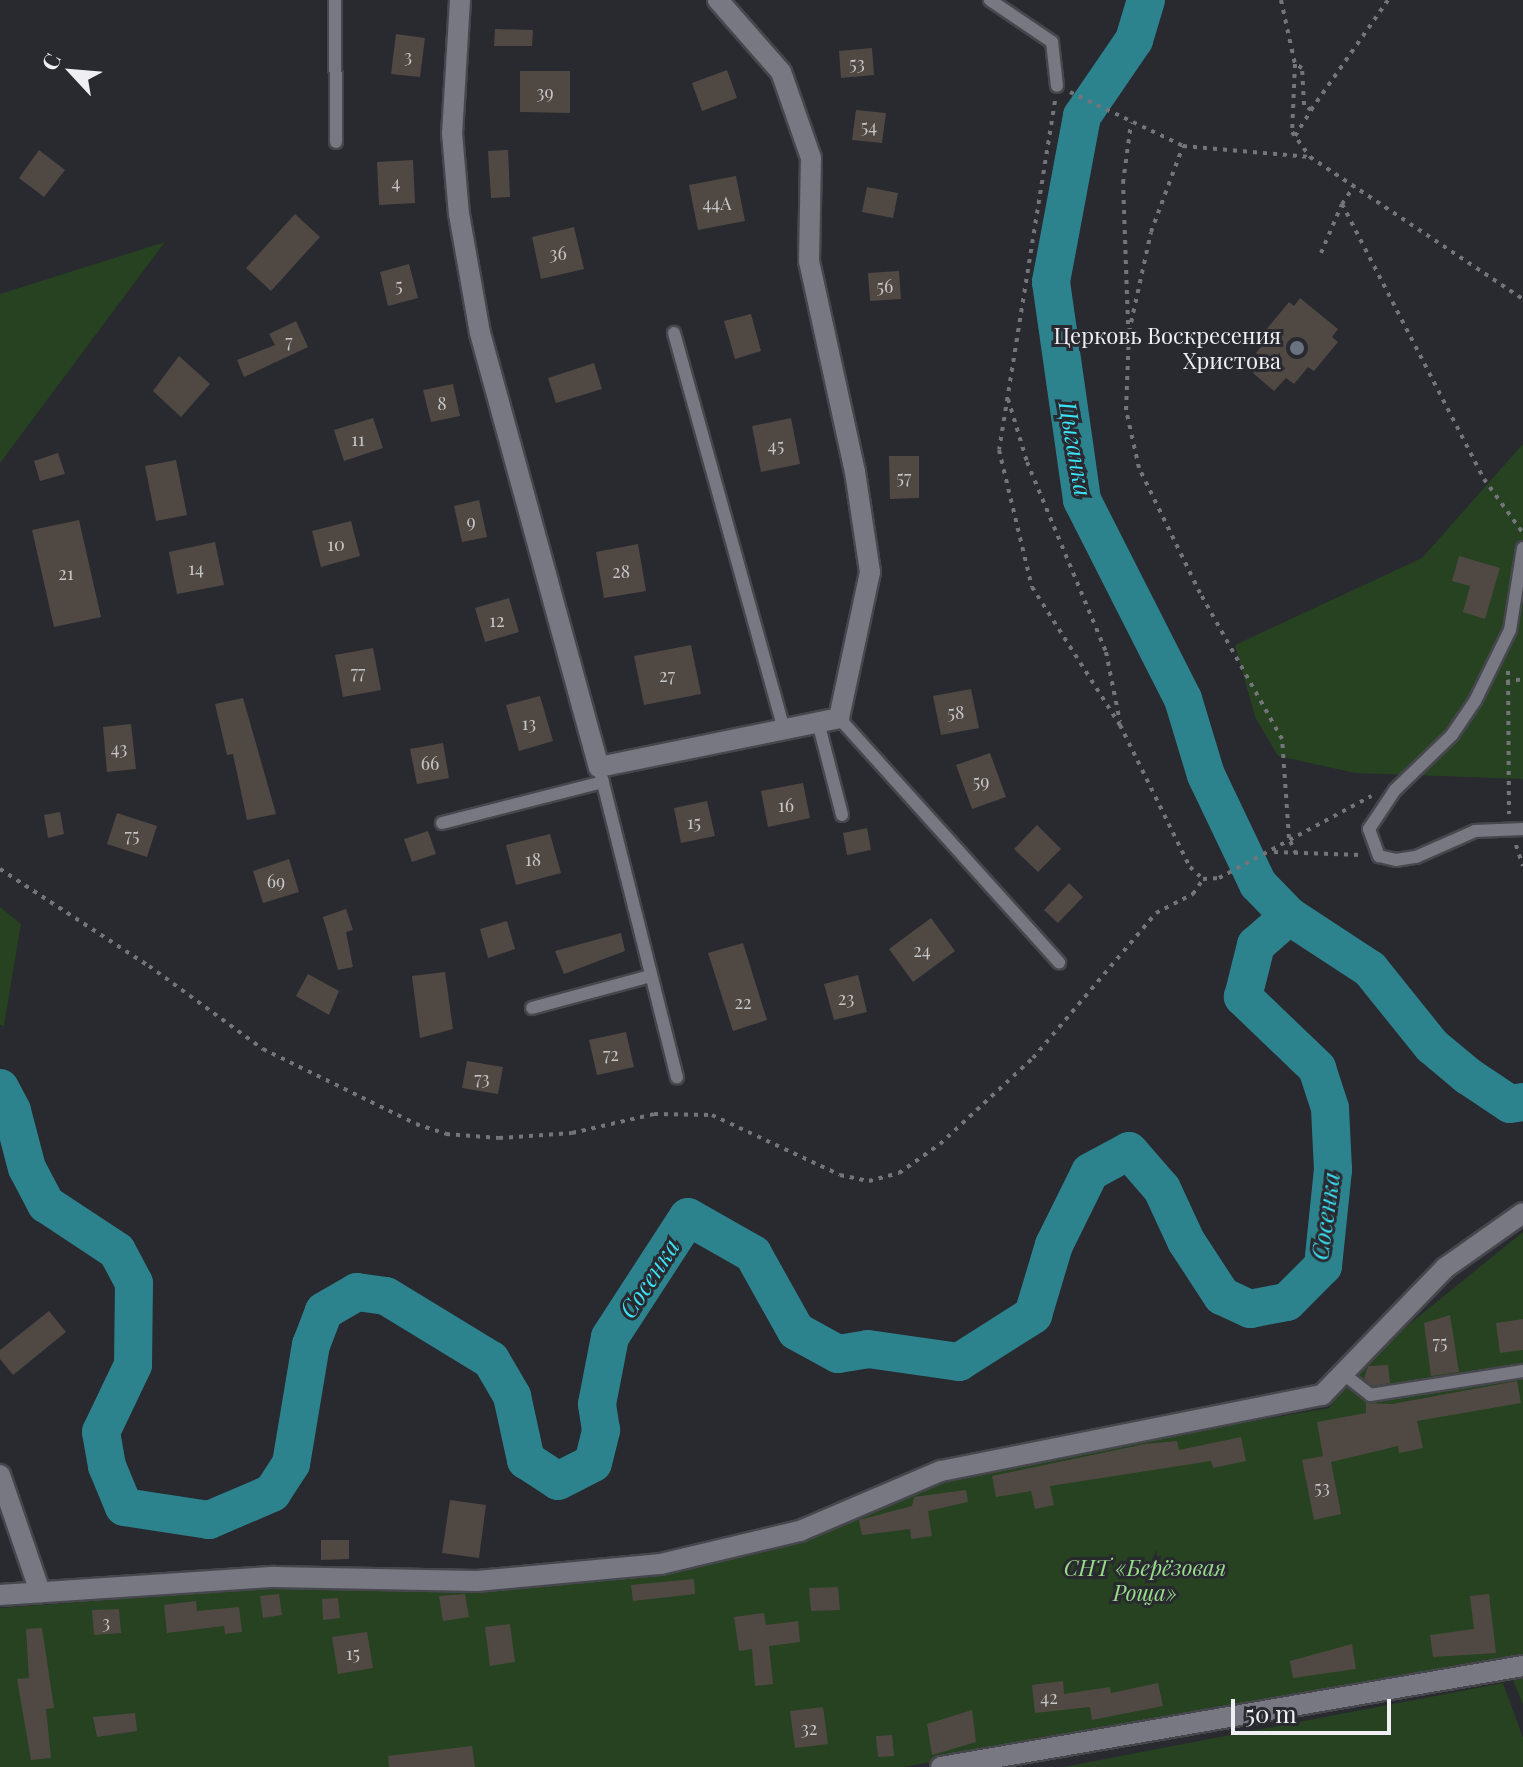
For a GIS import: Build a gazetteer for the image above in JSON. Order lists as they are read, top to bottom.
{
  "water": ["Цыганка", "Сосенка"],
  "parks": ["СНТ «Берёзовая Роща»"],
  "places": ["Церковь Воскресения Христова"],
  "house_numbers": [
    "3",
    "53",
    "39",
    "54",
    "4",
    "44А",
    "36",
    "5",
    "56",
    "7",
    "8",
    "11",
    "45",
    "57",
    "9",
    "10",
    "14",
    "28",
    "21",
    "12",
    "77",
    "27",
    "58",
    "13",
    "43",
    "66",
    "59",
    "16",
    "15",
    "75",
    "18",
    "69",
    "24",
    "23",
    "22",
    "72",
    "73",
    "75",
    "53",
    "3",
    "15",
    "42",
    "32"
  ],
  "scale_bar": "50 m",
  "north": "top left"
}
